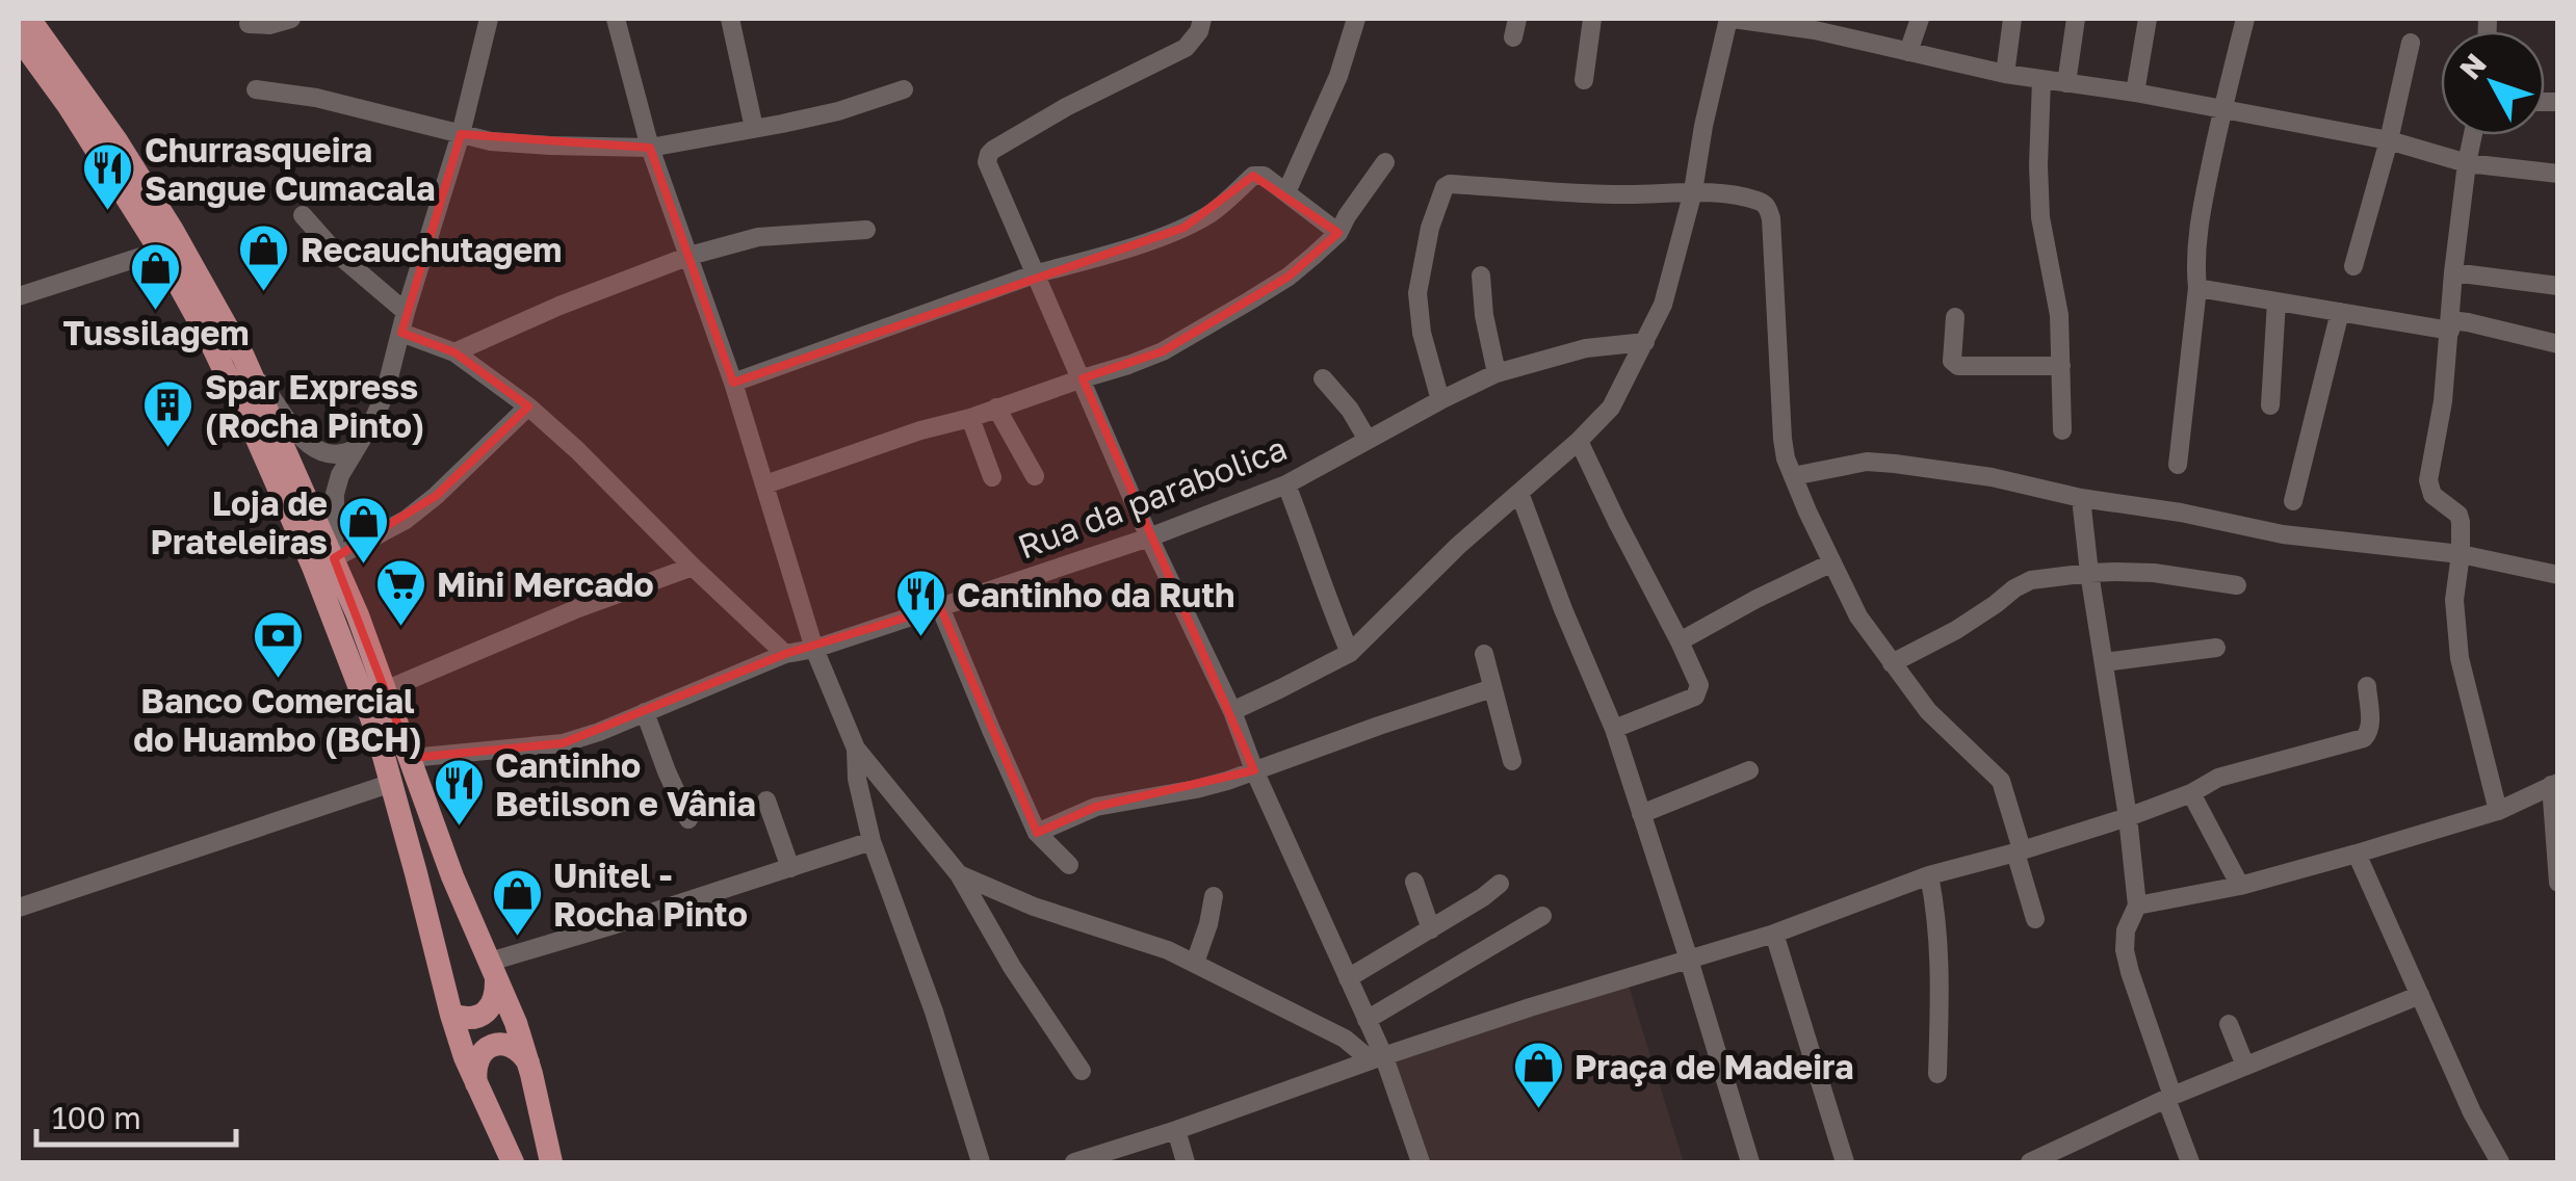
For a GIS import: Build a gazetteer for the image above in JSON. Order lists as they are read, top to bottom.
{
  "streets": {
    "street": ["Rua da parabolica"]
  },
  "places": {
    "restaurant": ["Churrasqueira Sangue Cumacala", "Cantinho da Ruth", "Cantinho Betilson e Vânia"],
    "shop": [
      "Recauchutagem",
      "Tussilagem",
      "Loja de Prateleiras",
      "Unitel - Rocha Pinto",
      "Praça de Madeira"
    ],
    "building": ["Spar Express (Rocha Pinto)"],
    "supermarket": ["Mini Mercado"],
    "bank": ["Banco Comercial do Huambo (BCH)"]
  },
  "scale_bar": "100 m",
  "north": "top left"
}
